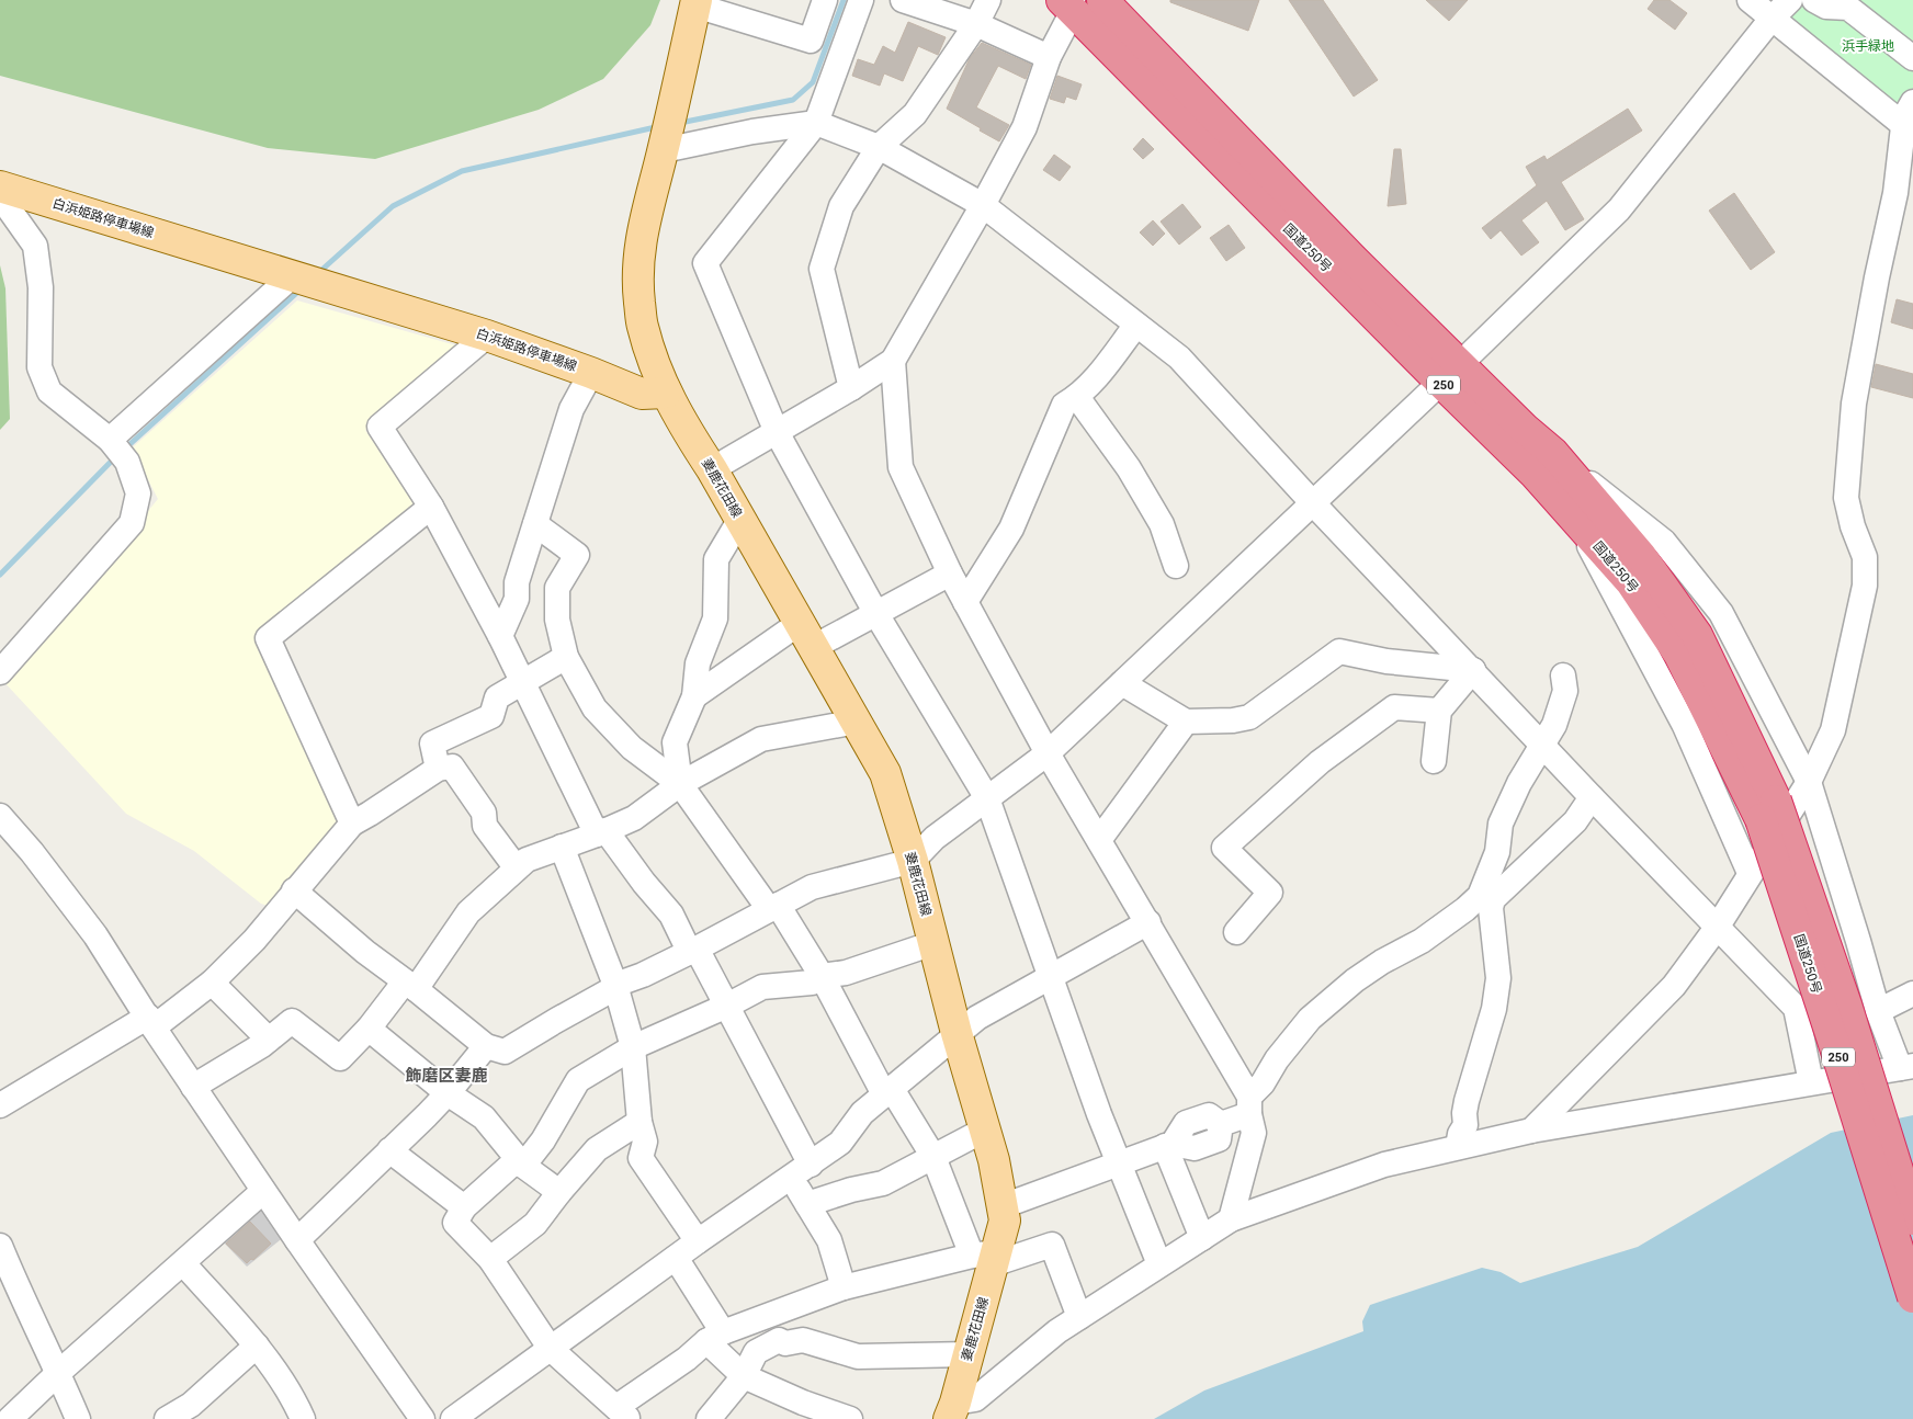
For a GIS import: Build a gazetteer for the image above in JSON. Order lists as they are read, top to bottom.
{
  "streets": {
    "highway": ["国道250号", "250"],
    "main road": ["白浜姫路停車場線", "妻鹿花田線"]
  },
  "crossings": [
    ["白浜姫路停車場線", "妻鹿花田線"]
  ],
  "districts": ["飾磨区妻鹿"],
  "parks": ["浜手緑地"]
}
